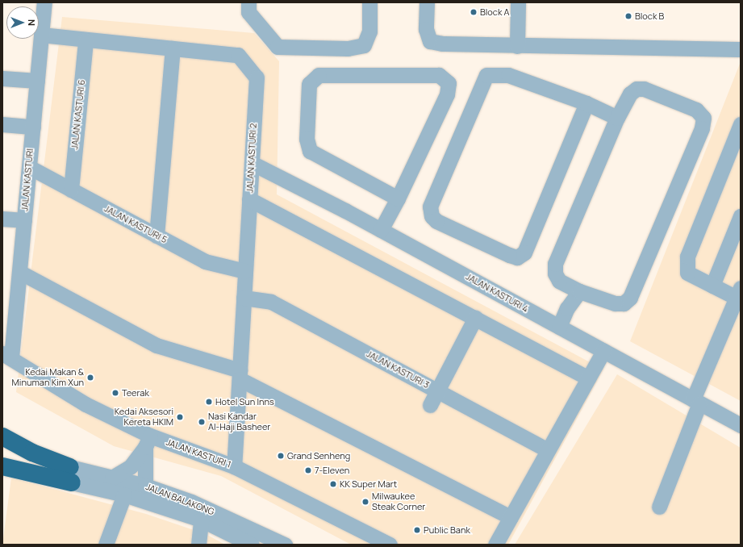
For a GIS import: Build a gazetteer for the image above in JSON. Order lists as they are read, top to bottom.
{
  "streets": {
    "street": [
      "JALAN KASTURI 6",
      "JALAN KASTURI 2",
      "JALAN KASTURI",
      "JALAN KASTURI 5",
      "JALAN KASTURI 4",
      "JALAN KASTURI 3",
      "JALAN KASTURI 1",
      "JALAN BALAKONG"
    ]
  },
  "crossings": [
    ["JALAN KASTURI 6", "JALAN KASTURI 2"],
    ["JALAN KASTURI 6", "JALAN KASTURI 5"],
    ["JALAN KASTURI 2", "JALAN KASTURI"],
    ["JALAN KASTURI 2", "JALAN KASTURI 5"],
    ["JALAN KASTURI 2", "JALAN KASTURI 4"],
    ["JALAN KASTURI 2", "JALAN KASTURI 3"],
    ["JALAN KASTURI 2", "JALAN KASTURI 1"],
    ["JALAN KASTURI", "JALAN KASTURI 5"],
    ["JALAN KASTURI", "JALAN KASTURI 1"]
  ],
  "places": [
    "Block A",
    "Block B",
    "Kedai Makan & Minuman Kim Xun",
    "Teerak",
    "Hotel Sun Inns",
    "Kedai Aksesori Kereta HKIM",
    "Nasi Kandar Al-Haji Basheer",
    "Grand Senheng",
    "7-Eleven",
    "KK Super Mart",
    "Milwaukee Steak Corner",
    "Public Bank"
  ],
  "north": "right"
}
